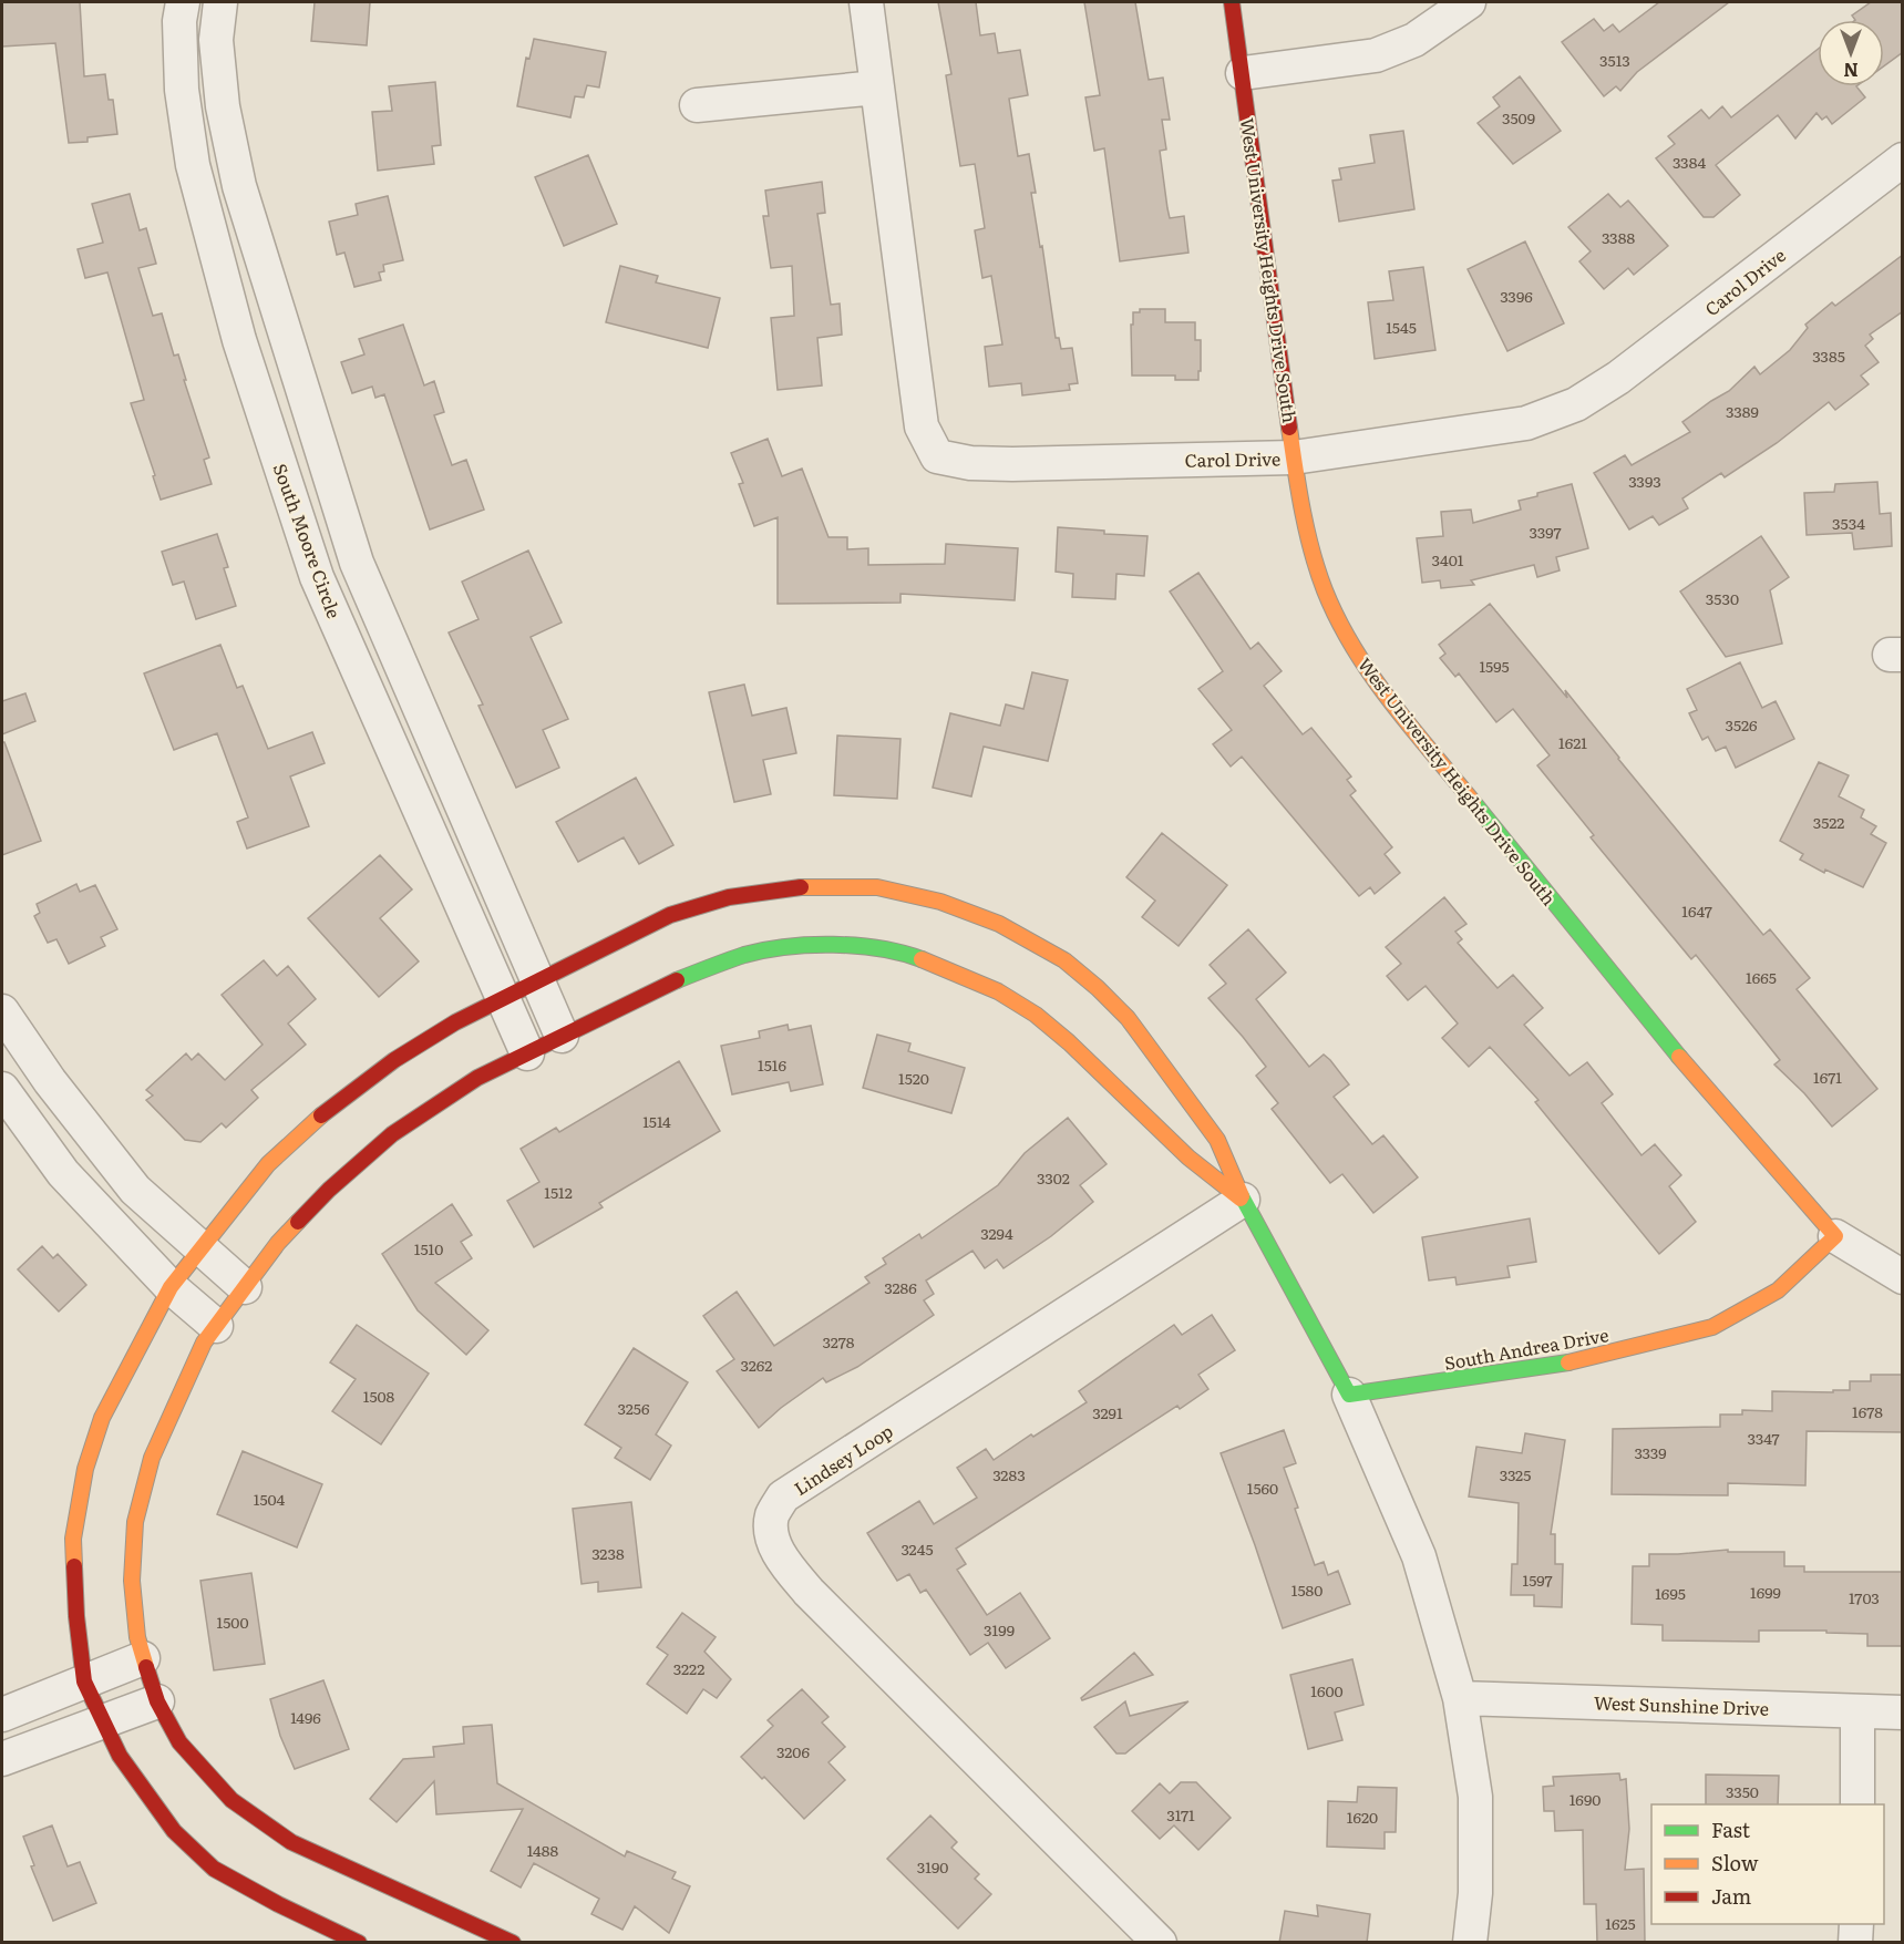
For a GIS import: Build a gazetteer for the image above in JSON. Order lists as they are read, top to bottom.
{
  "streets": {
    "street": [
      "West University Heights Drive South",
      "Carol Drive",
      "South Moore Circle",
      "South Andrea Drive",
      "Lindsey Loop",
      "West Sunshine Drive"
    ]
  },
  "crossings": [
    ["West University Heights Drive South", "Carol Drive"],
    ["West University Heights Drive South", "South Andrea Drive"]
  ],
  "house_numbers": [
    "3513",
    "3509",
    "3384",
    "3388",
    "3396",
    "1545",
    "3385",
    "3389",
    "3393",
    "3534",
    "3397",
    "3401",
    "3530",
    "1595",
    "3526",
    "1621",
    "3522",
    "1647",
    "1665",
    "1516",
    "1671",
    "1520",
    "1514",
    "3302",
    "1512",
    "3294",
    "1510",
    "3286",
    "3278",
    "3262",
    "1508",
    "3256",
    "1678",
    "3291",
    "3347",
    "3339",
    "3283",
    "3325",
    "1560",
    "1504",
    "3245",
    "3238",
    "1597",
    "1580",
    "1699",
    "1695",
    "1703",
    "1500",
    "3199",
    "3222",
    "1600",
    "1496",
    "3206",
    "3350",
    "1690",
    "3171",
    "1620",
    "1488",
    "3190",
    "1625"
  ],
  "legend": ["Fast", "Slow", "Jam"],
  "north": "bottom"
}
